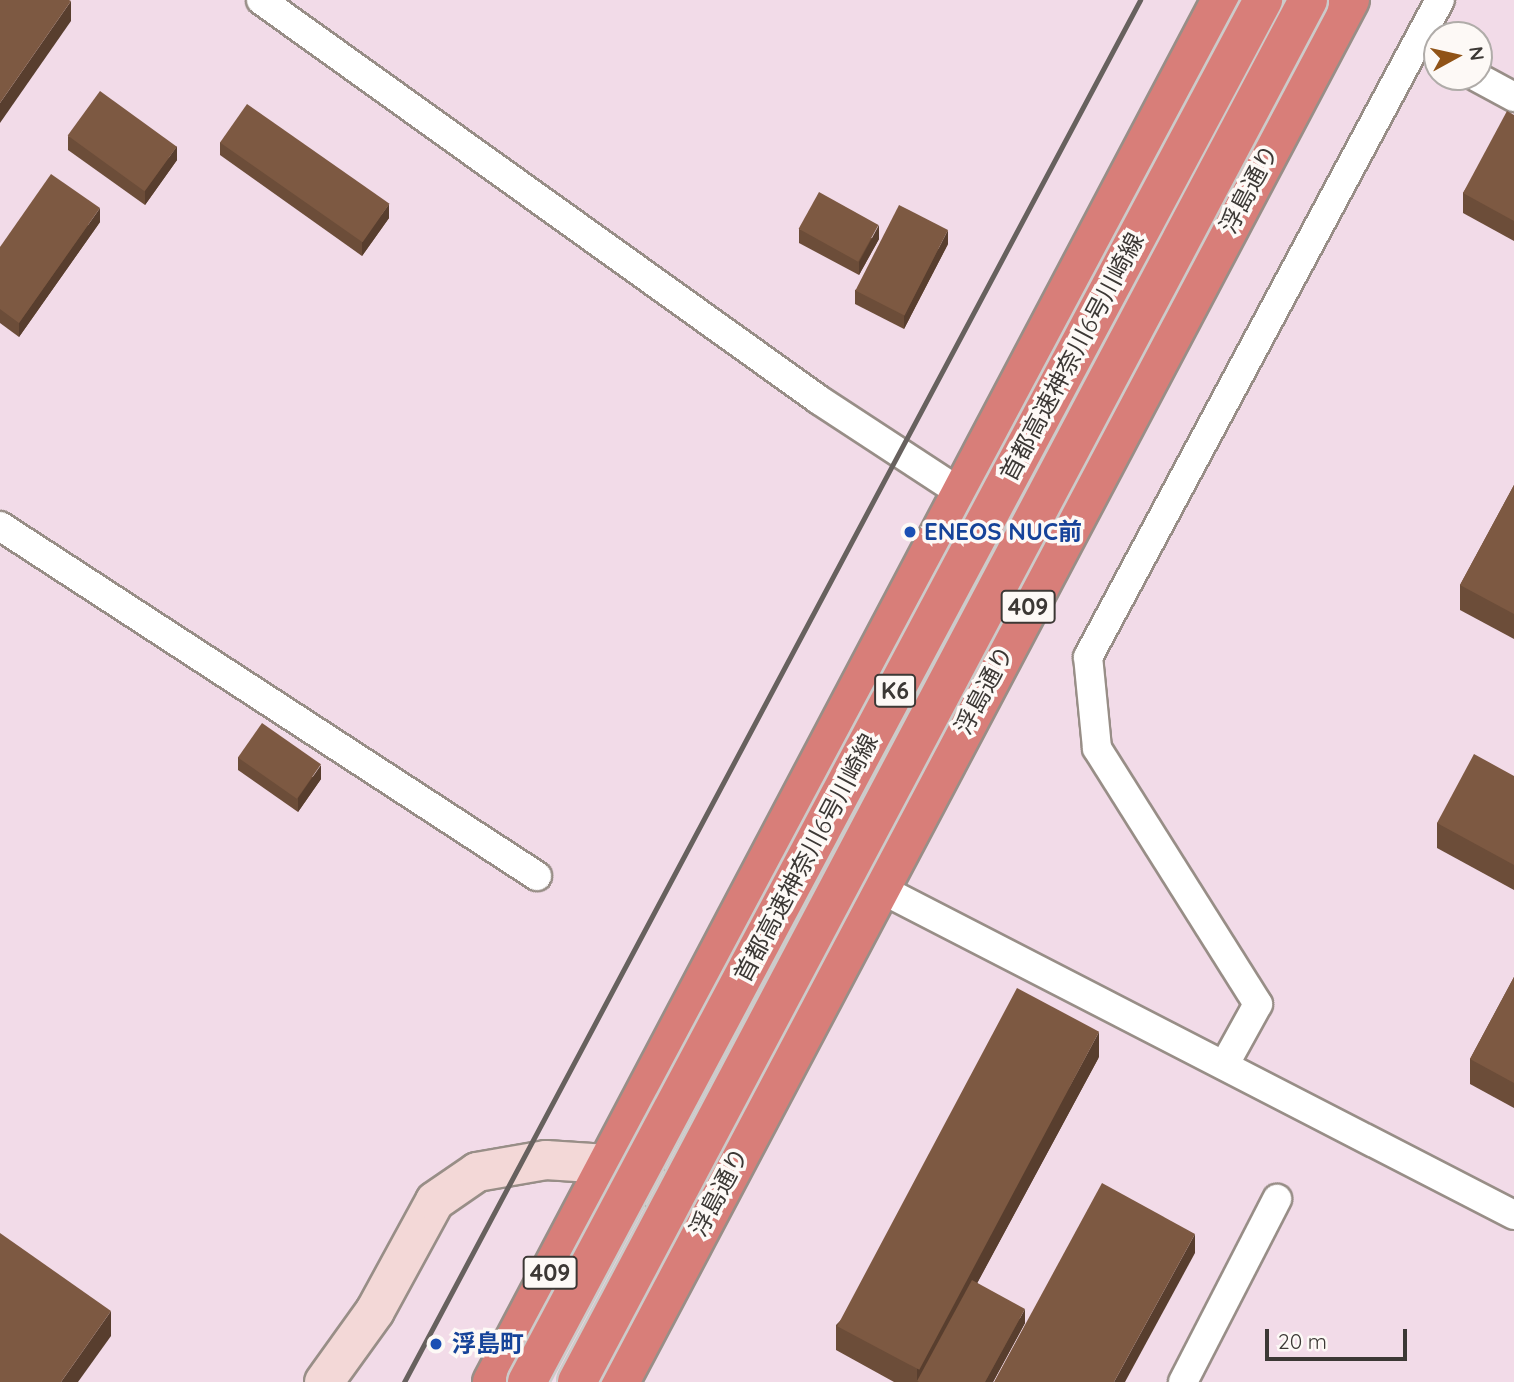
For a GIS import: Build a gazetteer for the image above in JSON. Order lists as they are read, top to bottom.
{
  "streets": {
    "highway": [
      "浮島通り",
      "首都高速神奈川6号川崎線",
      "409",
      "K6"
    ]
  },
  "places": ["ENEOS NUC前", "浮島町"],
  "scale_bar": "20 m",
  "north": "right"
}
